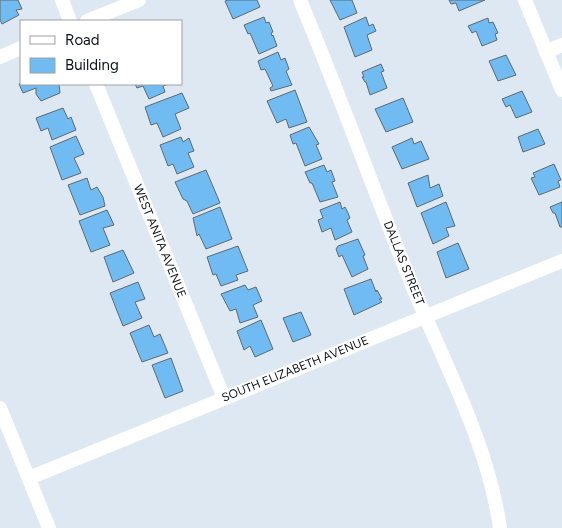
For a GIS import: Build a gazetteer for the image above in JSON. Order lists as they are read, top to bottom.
{
  "streets": {
    "street": ["WEST ANITA AVENUE", "DALLAS STREET", "SOUTH ELIZABETH AVENUE"]
  },
  "crossings": [
    ["WEST ANITA AVENUE", "SOUTH ELIZABETH AVENUE"],
    ["DALLAS STREET", "SOUTH ELIZABETH AVENUE"]
  ],
  "legend": ["Road", "Building"]
}
